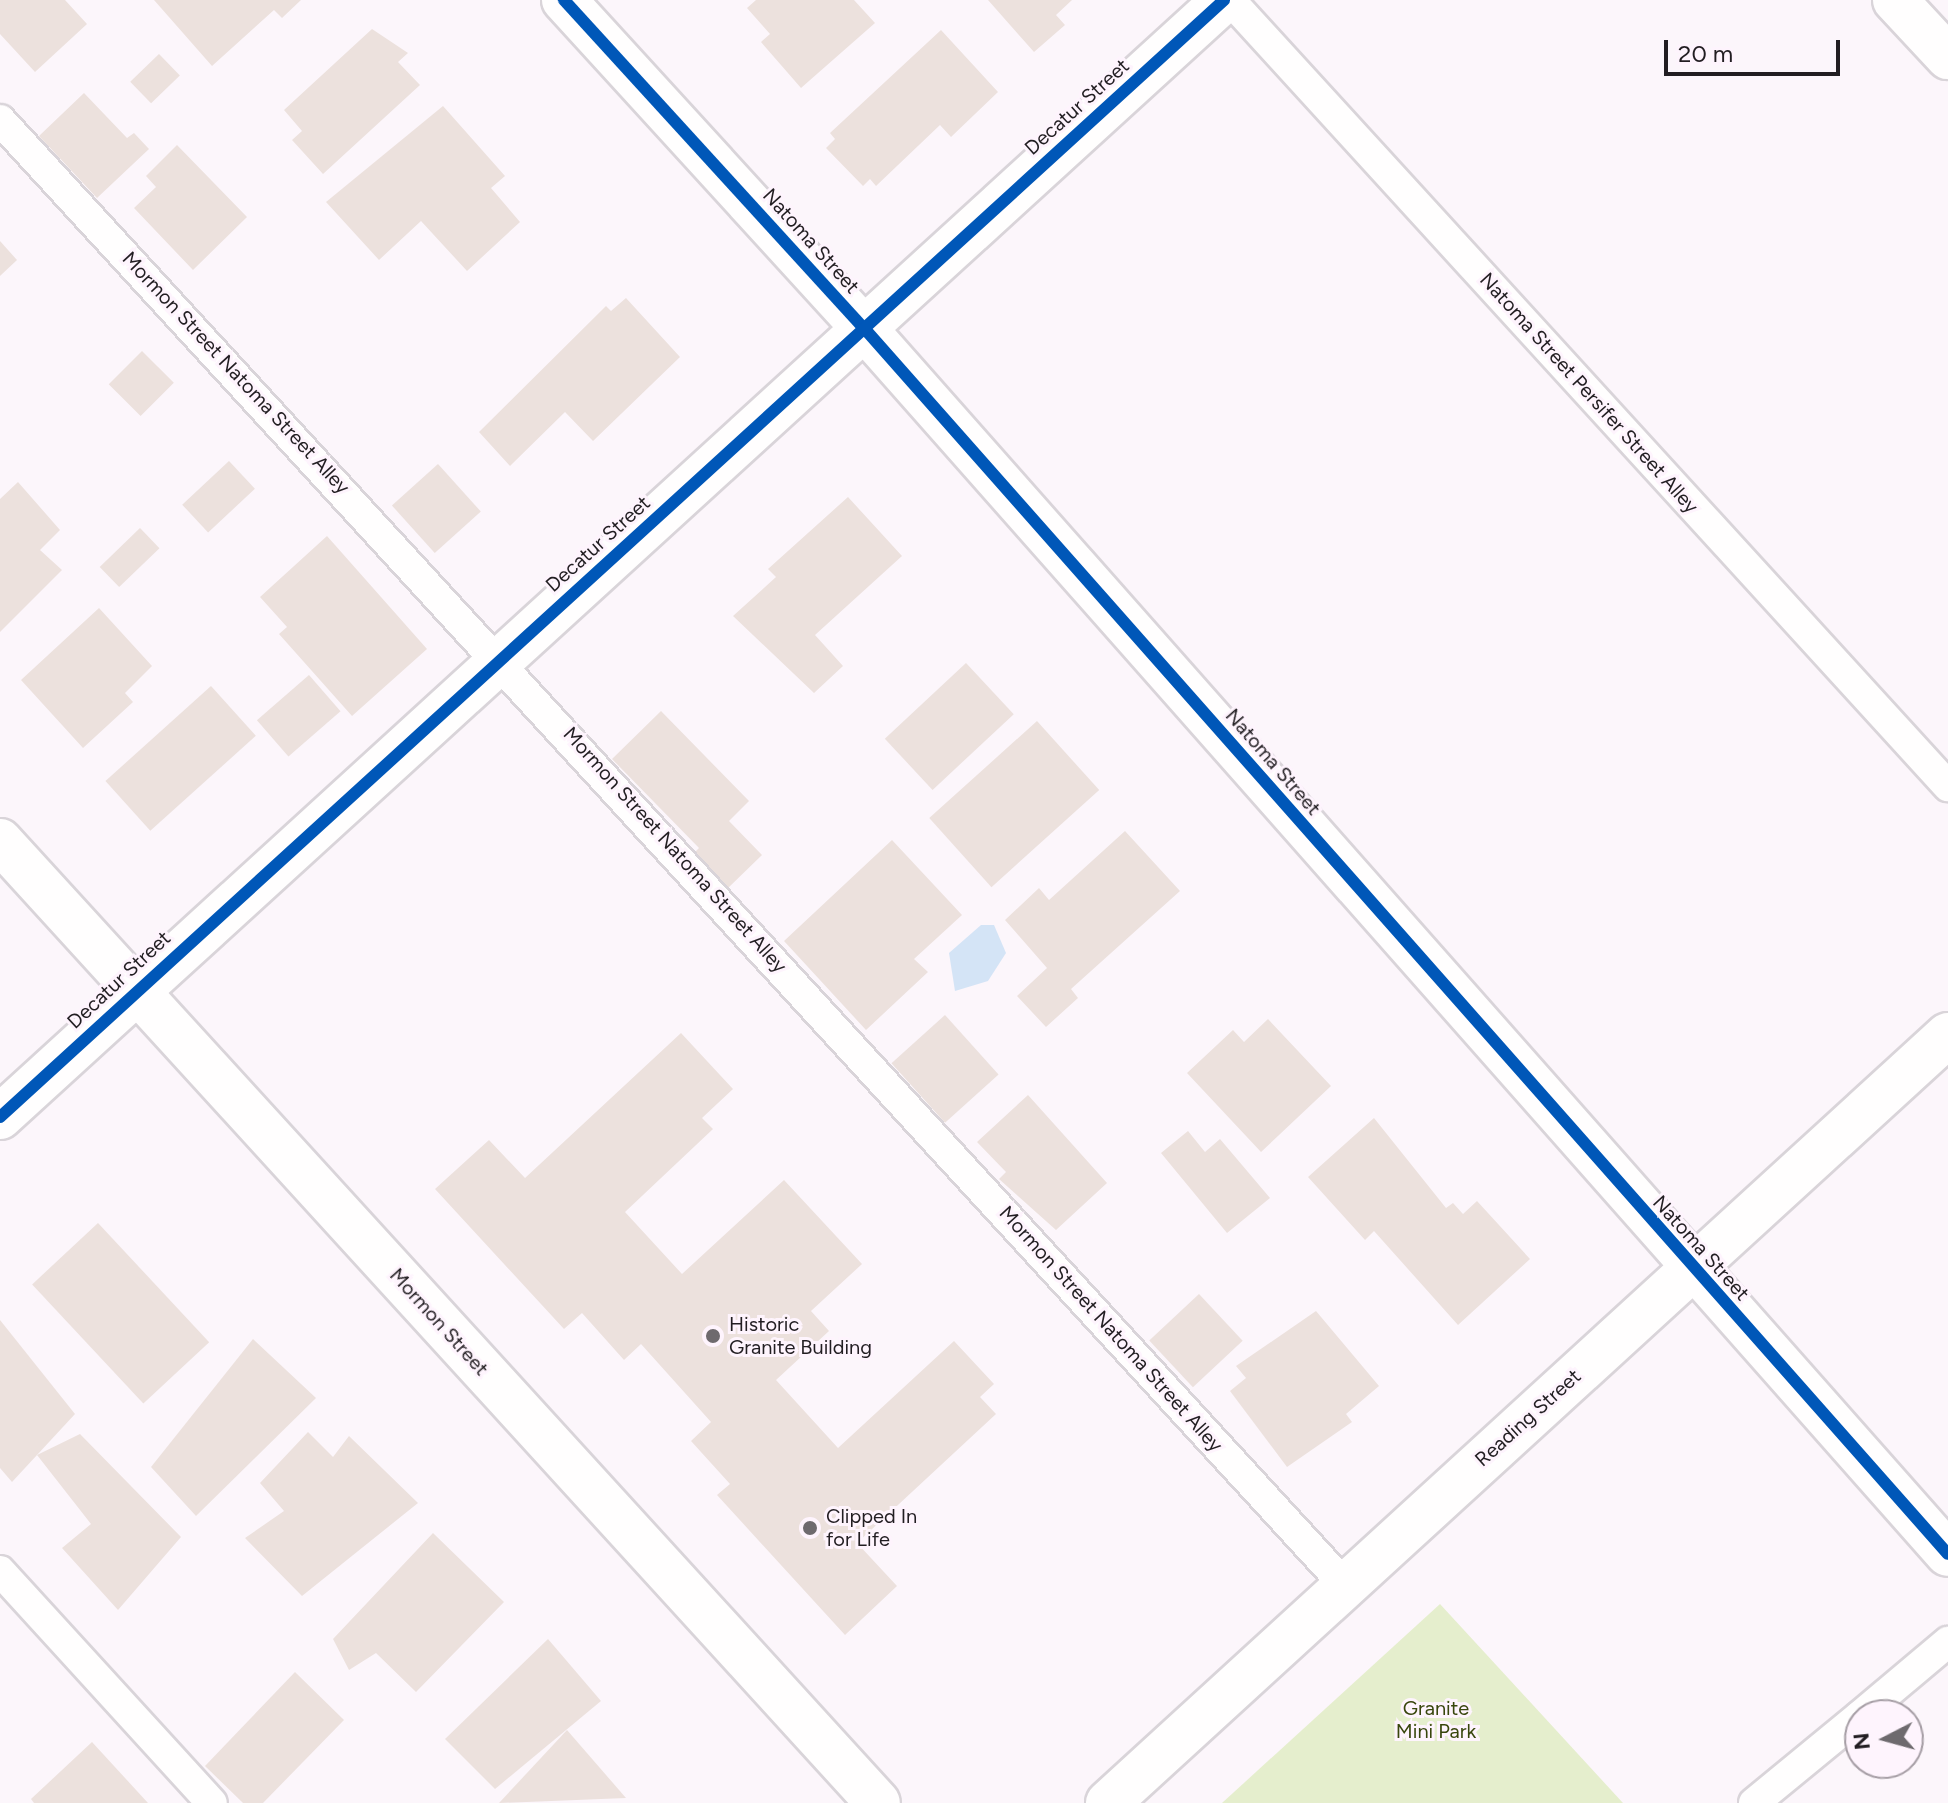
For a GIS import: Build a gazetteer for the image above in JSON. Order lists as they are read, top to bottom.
{
  "streets": {
    "street": [
      "Decatur Street",
      "Natoma Street",
      "Mormon Street",
      "Reading Street"
    ],
    "lane": ["Mormon Street Natoma Street Alley", "Natoma Street Persifer Street Alley"]
  },
  "crossings": [
    ["Decatur Street", "Natoma Street"],
    ["Decatur Street", "Mormon Street Natoma Street Alley"],
    ["Decatur Street", "Natoma Street Persifer Street Alley"],
    ["Decatur Street", "Mormon Street"],
    ["Natoma Street", "Reading Street"],
    ["Mormon Street Natoma Street Alley", "Reading Street"]
  ],
  "parks": ["Granite Mini Park"],
  "places": ["Historic Granite Building", "Clipped In for Life"],
  "scale_bar": "20 m",
  "north": "left"
}
